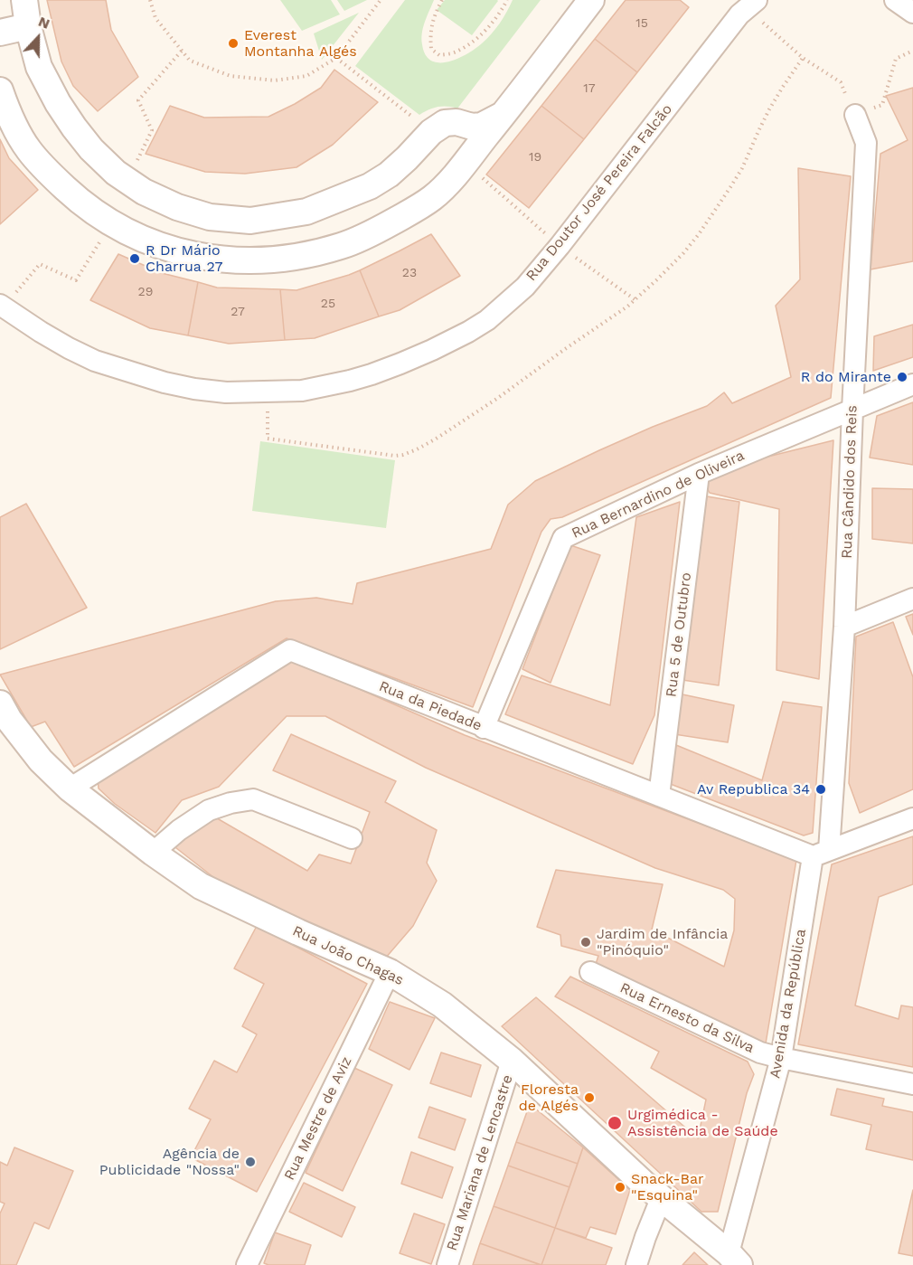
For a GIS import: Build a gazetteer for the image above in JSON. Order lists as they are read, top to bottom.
{
  "streets": {
    "street": [
      "Rua Doutor José Pereira Falcão",
      "Rua Cândido dos Reis",
      "Rua Bernardino de Oliveira",
      "Rua 5 de Outubro",
      "Rua da Piedade",
      "Rua João Chagas",
      "Avenida da República",
      "Rua Ernesto da Silva",
      "Rua Mestre de Aviz",
      "Rua Mariana de Lencastre"
    ]
  },
  "crossings": [
    ["Rua Cândido dos Reis", "Rua Bernardino de Oliveira"],
    ["Rua Cândido dos Reis", "Rua da Piedade"],
    ["Rua Cândido dos Reis", "Avenida da República"],
    ["Rua Bernardino de Oliveira", "Rua 5 de Outubro"],
    ["Rua Bernardino de Oliveira", "Rua da Piedade"],
    ["Rua 5 de Outubro", "Rua da Piedade"],
    ["Rua da Piedade", "Rua João Chagas"],
    ["Rua da Piedade", "Avenida da República"],
    ["Rua João Chagas", "Avenida da República"],
    ["Rua João Chagas", "Rua Mestre de Aviz"],
    ["Rua João Chagas", "Rua Mariana de Lencastre"],
    ["Avenida da República", "Rua Ernesto da Silva"]
  ],
  "places": [
    "Everest Montanha Algés",
    "R Dr Mário Charrua 27",
    "R do Mirante",
    "Av Republica 34",
    "Jardim de Infância \"Pinóquio\"",
    "Floresta de Algés",
    "Urgimédica - Assistência de Saúde",
    "Agência de Publicidade \"Nossa\"",
    "Snack-Bar \"Esquina\""
  ],
  "house_numbers": [
    "15",
    "17",
    "19",
    "23",
    "29",
    "25",
    "27"
  ],
  "north": "top"
}
